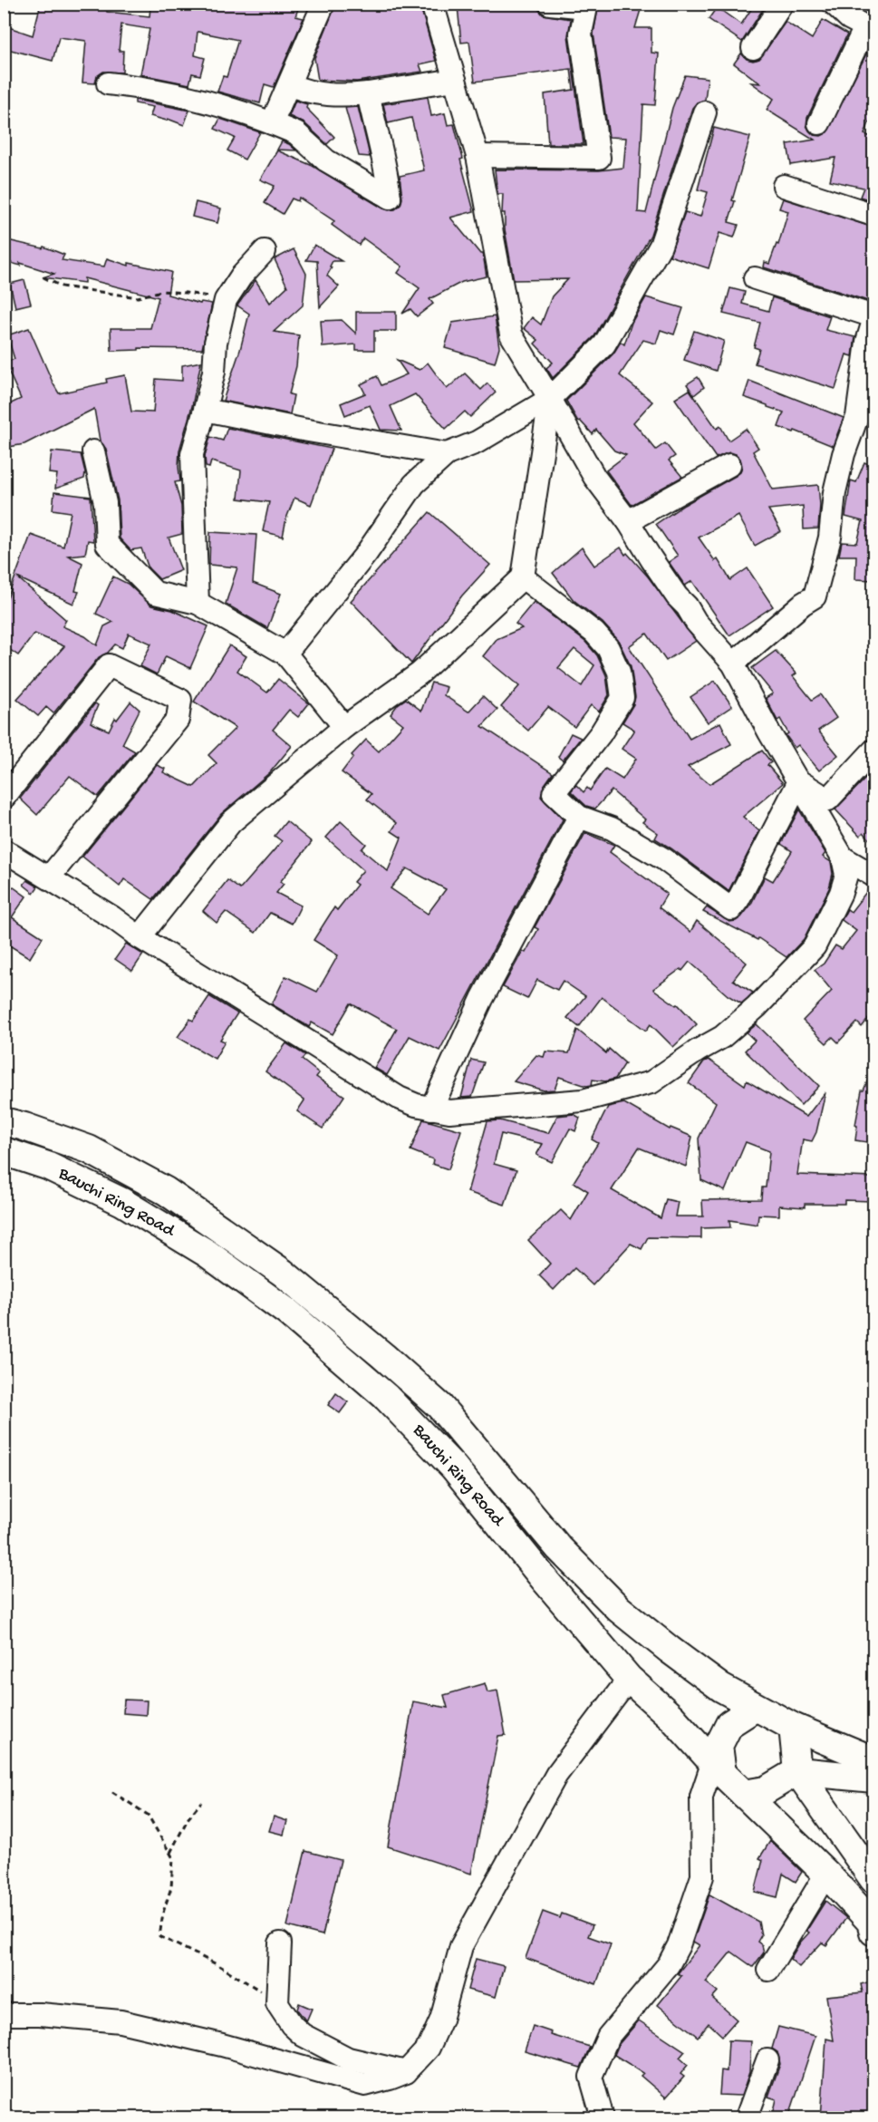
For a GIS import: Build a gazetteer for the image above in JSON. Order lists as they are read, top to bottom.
{
  "streets": {
    "main road": ["Bauchi Ring Road"]
  }
}
